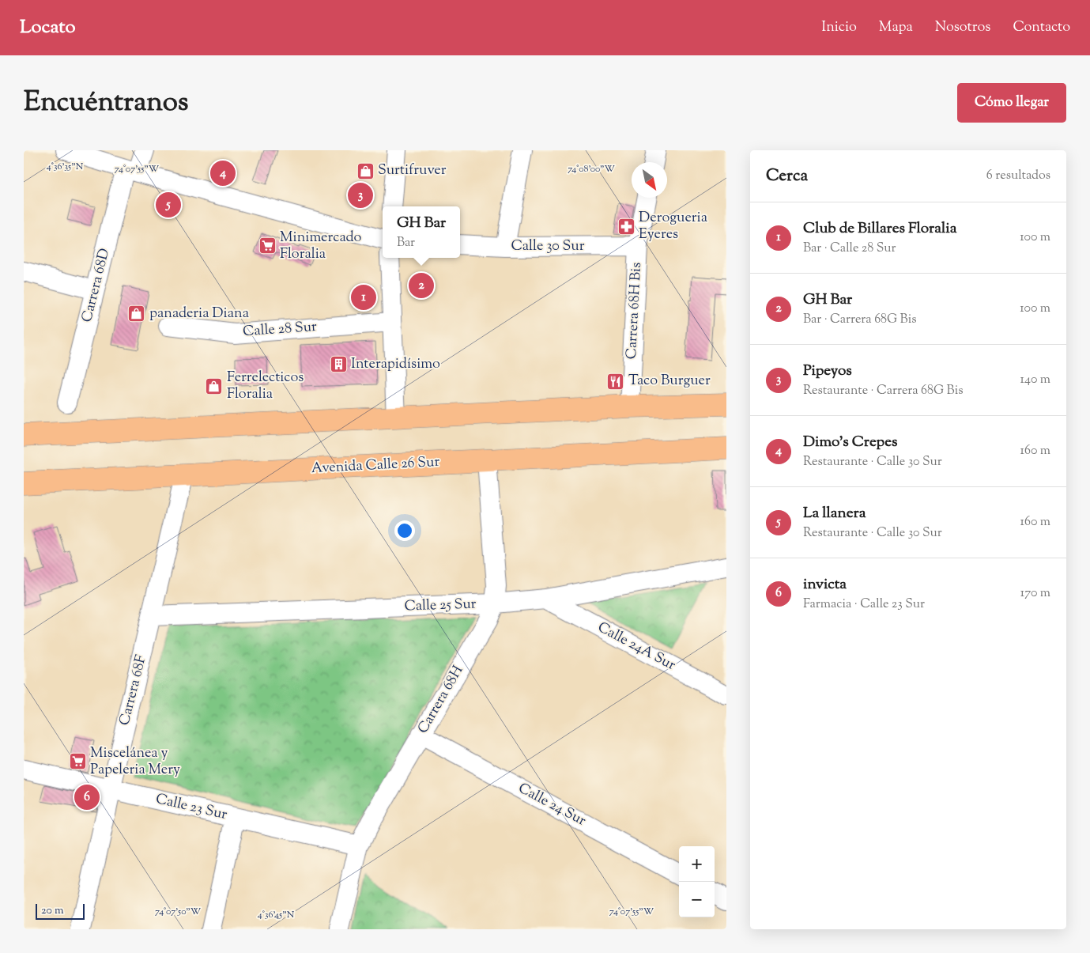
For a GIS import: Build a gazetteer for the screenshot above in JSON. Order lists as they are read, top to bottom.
{
  "streets": {
    "main road": ["Avenida Calle 26 Sur"],
    "street": [
      "Calle 30 Sur",
      "Carrera 68D",
      "Carrera 68H Bis",
      "Calle 28 Sur",
      "Calle 25 Sur",
      "Calle 24A Sur",
      "Carrera 68F",
      "Carrera 68H",
      "Calle 24 Sur",
      "Calle 23 Sur"
    ]
  },
  "crossings": [
    ["Calle 30 Sur", "Carrera 68H Bis"],
    ["Avenida Calle 26 Sur", "Carrera 68F"],
    ["Avenida Calle 26 Sur", "Carrera 68H"],
    ["Calle 25 Sur", "Calle 24A Sur"],
    ["Calle 25 Sur", "Carrera 68F"],
    ["Calle 25 Sur", "Carrera 68H"],
    ["Carrera 68F", "Calle 23 Sur"],
    ["Carrera 68H", "Calle 24 Sur"],
    ["Carrera 68H", "Calle 23 Sur"]
  ],
  "places": {
    "shop": ["Surtifruver", "panaderia Diana", "Ferrelecticos Floralia"],
    "pharmacy": ["Derogueria Eyeres"],
    "supermarket": ["Minimercado Floralia", "Miscelánea y Papeleria Mery"],
    "building": ["Interapidísimo"],
    "restaurant": ["Taco Burguer"]
  },
  "scale_bar": "20 m",
  "north": "bottom right",
  "page": {
    "header": "Locato",
    "nav": [
      "Inicio",
      "Mapa",
      "Nosotros",
      "Contacto"
    ],
    "title": "Encuéntranos",
    "buttons": "Cómo llegar",
    "heading": ["Cerca", "6 resultados"],
    "pins": [
      "4",
      "3",
      "5",
      "2",
      "1",
      "6"
    ],
    "list": [
      {
        "mark": "1",
        "name": "Club de Billares Floralia",
        "note": "Bar · Calle 28 Sur",
        "value": "100 m"
      },
      {
        "mark": "2",
        "name": "GH Bar",
        "note": "Bar · Carrera 68G Bis",
        "value": "100 m"
      },
      {
        "mark": "3",
        "name": "Pipeyos",
        "note": "Restaurante · Carrera 68G Bis",
        "value": "140 m"
      },
      {
        "mark": "4",
        "name": "Dimo's Crepes",
        "note": "Restaurante · Calle 30 Sur",
        "value": "160 m"
      },
      {
        "mark": "5",
        "name": "La llanera",
        "note": "Restaurante · Calle 30 Sur",
        "value": "160 m"
      },
      {
        "mark": "6",
        "name": "invicta",
        "note": "Farmacia · Calle 23 Sur",
        "value": "170 m"
      }
    ],
    "popup": ["GH Bar", "Bar"],
    "map_buttons": ["+", "−"],
    "scale": "20 m"
  },
  "coordinates": [
    "4°36'35\"N",
    "74°07'55\"W",
    "74°08'00\"W",
    "74°07'50\"W",
    "4°36'45\"N"
  ]
}
